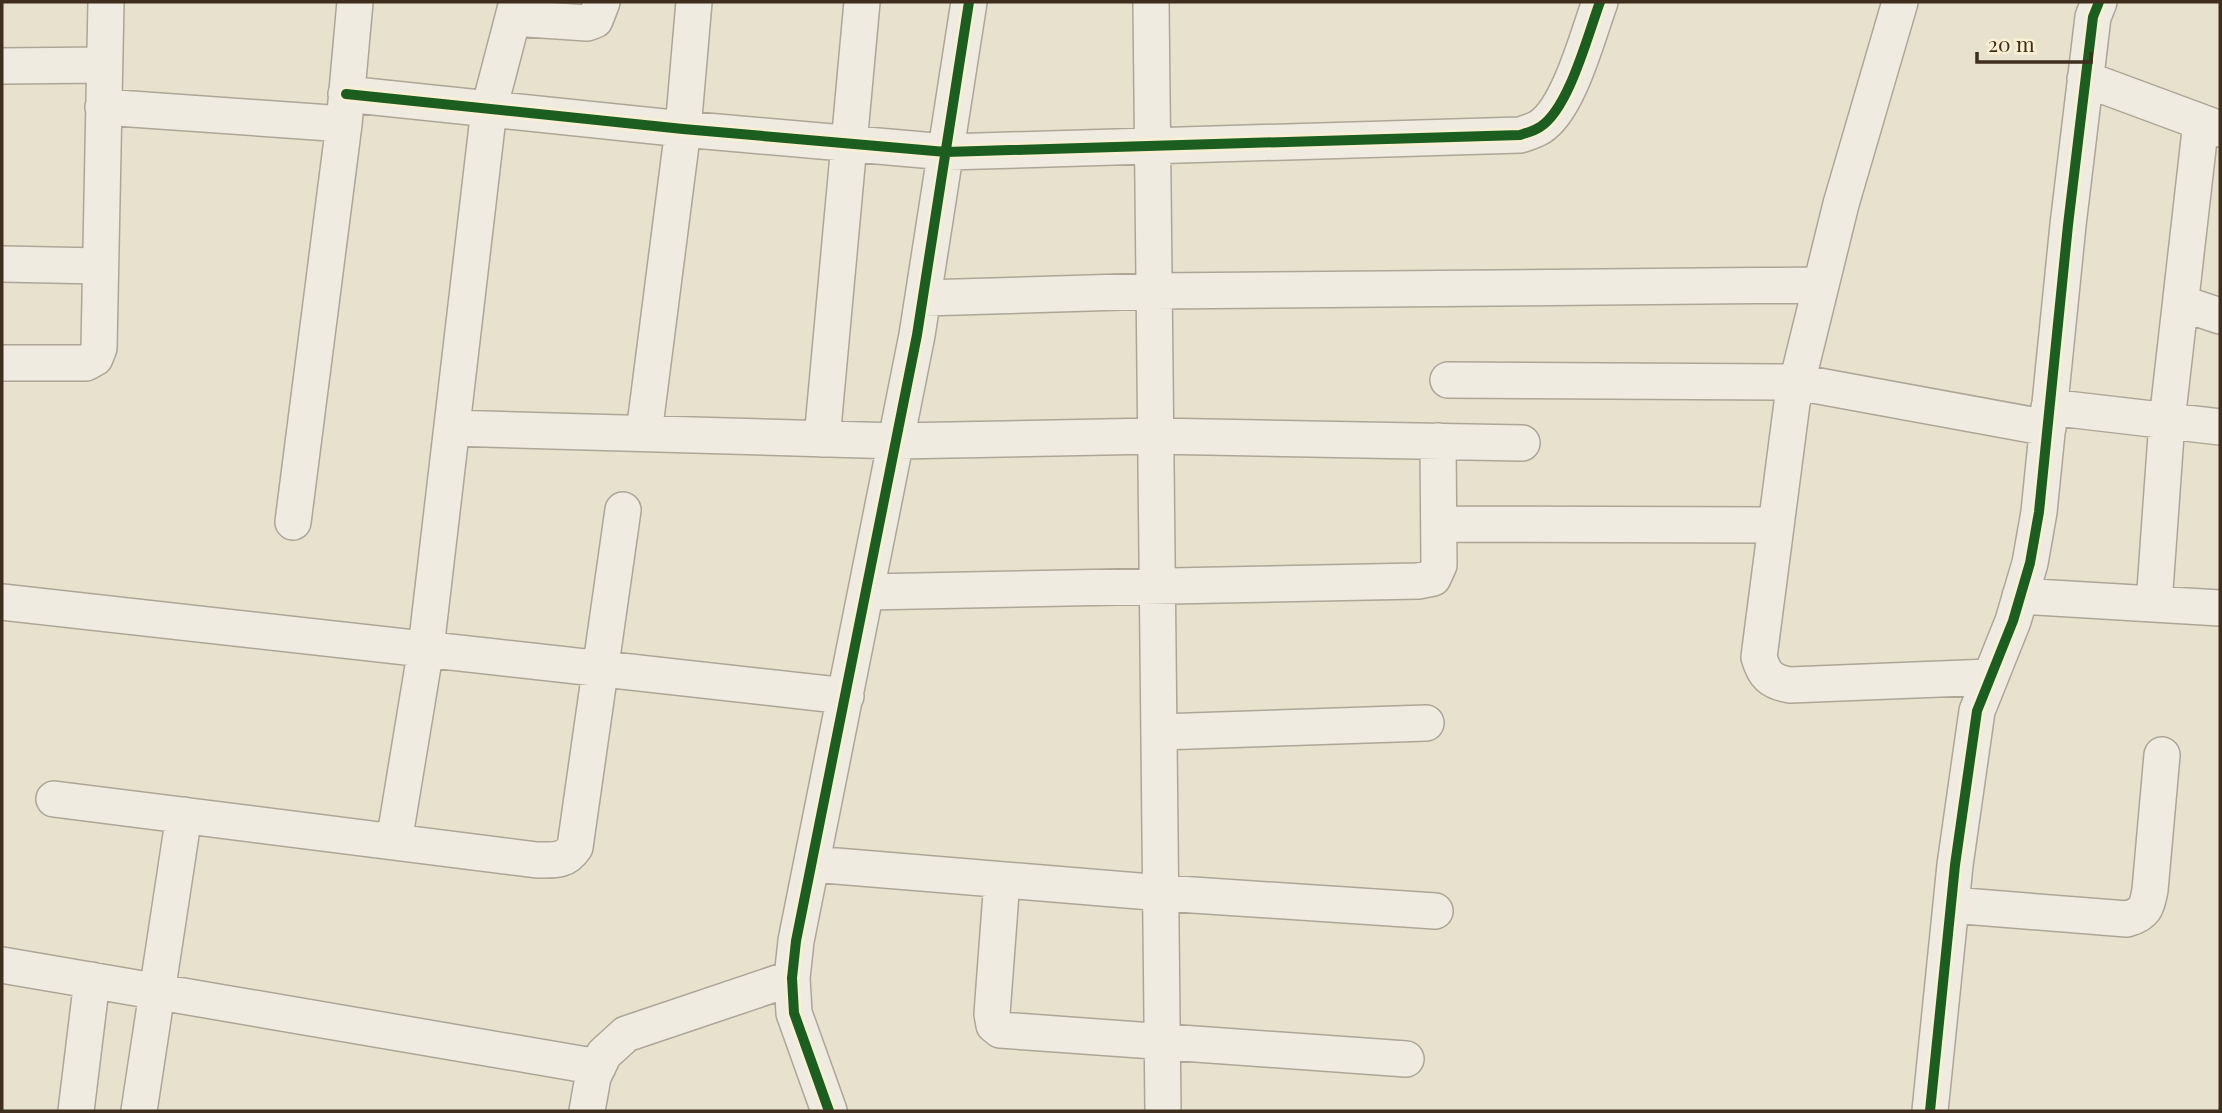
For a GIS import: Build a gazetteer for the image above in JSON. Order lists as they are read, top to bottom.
{
  "scale_bar": "20 m"
}
